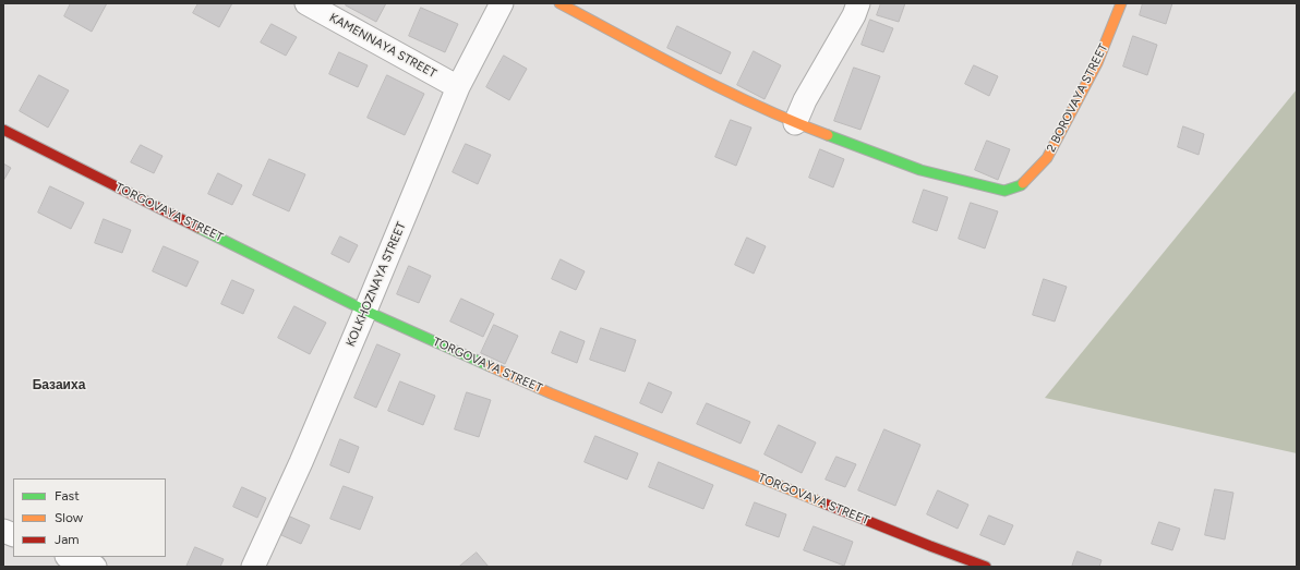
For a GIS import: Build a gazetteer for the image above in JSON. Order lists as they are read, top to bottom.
{
  "streets": {
    "street": [
      "KAMENNAYA STREET",
      "2 BOROVAYA STREET",
      "TORGOVAYA STREET",
      "KOLKHOZNAYA STREET"
    ]
  },
  "crossings": [
    ["KAMENNAYA STREET", "KOLKHOZNAYA STREET"],
    ["TORGOVAYA STREET", "KOLKHOZNAYA STREET"]
  ],
  "districts": ["Базаиха"],
  "legend": ["Fast", "Slow", "Jam"]
}
